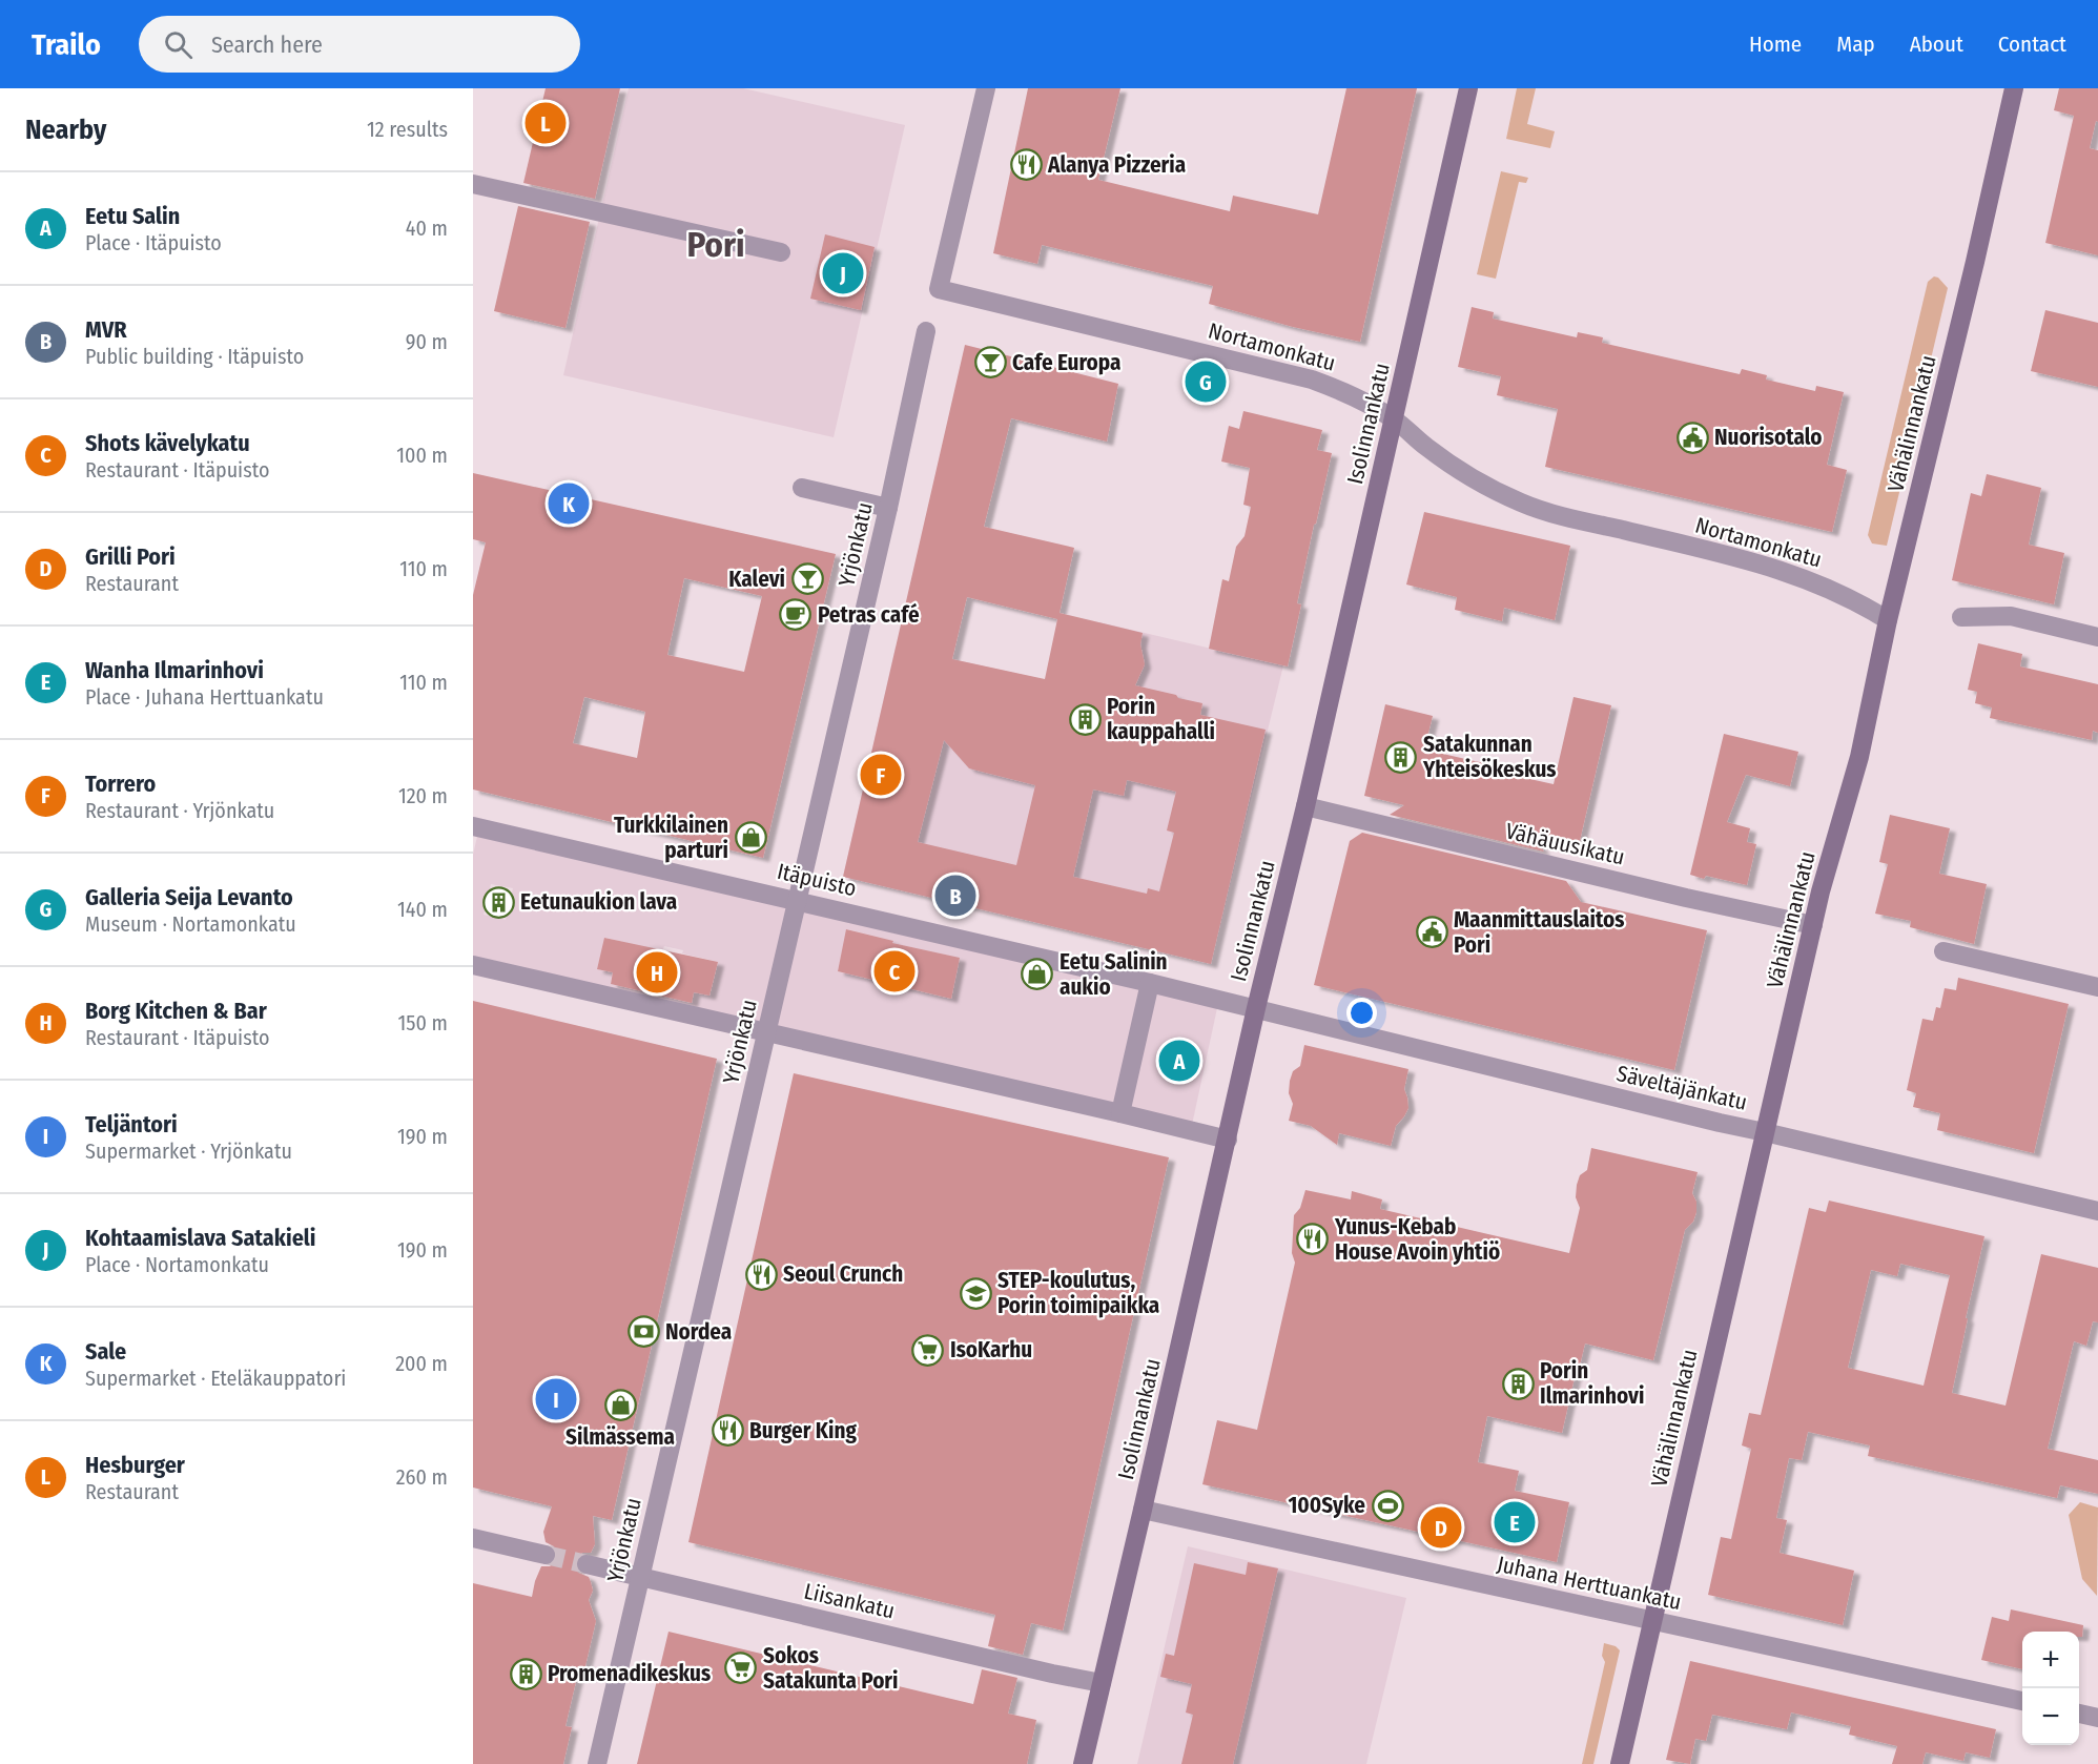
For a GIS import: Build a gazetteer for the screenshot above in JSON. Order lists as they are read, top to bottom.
{
  "streets": {
    "main road": ["Isolinnankatu", "Vähälinnankatu"],
    "street": [
      "Nortamonkatu",
      "Yrjönkatu",
      "Vähäuusikatu",
      "Itäpuisto",
      "Säveltäjänkatu",
      "Juhana Herttuankatu",
      "Liisankatu"
    ]
  },
  "crossings": [
    ["Nortamonkatu", "Isolinnankatu"],
    ["Nortamonkatu", "Vähälinnankatu"],
    ["Isolinnankatu", "Vähäuusikatu"],
    ["Isolinnankatu", "Itäpuisto"],
    ["Isolinnankatu", "Säveltäjänkatu"],
    ["Isolinnankatu", "Juhana Herttuankatu"],
    ["Isolinnankatu", "Liisankatu"],
    ["Vähälinnankatu", "Vähäuusikatu"],
    ["Vähälinnankatu", "Säveltäjänkatu"],
    ["Vähälinnankatu", "Juhana Herttuankatu"],
    ["Yrjönkatu", "Itäpuisto"],
    ["Yrjönkatu", "Liisankatu"],
    ["Itäpuisto", "Säveltäjänkatu"]
  ],
  "districts": ["Pori"],
  "places": {
    "restaurant": [
      "Alanya Pizzeria",
      "Yunus-Kebab House Avoin yhtiö",
      "Seoul Crunch",
      "Burger King"
    ],
    "bar": ["Cafe Europa", "Kalevi"],
    "public building": ["Nuorisotalo", "Maanmittauslaitos Pori"],
    "cafe": ["Petras café"],
    "building": [
      "Porin kauppahalli",
      "Satakunnan Yhteisökeskus",
      "Eetunaukion lava",
      "Porin Ilmarinhovi",
      "Promenadikeskus"
    ],
    "shop": ["Turkkilainen parturi", "Eetu Salinin aukio", "Silmässema"],
    "school or university": ["STEP-koulutus, Porin toimipaikka"],
    "bank": ["Nordea"],
    "supermarket": ["IsoKarhu", "Sokos Satakunta Pori"],
    "sports": ["100Syke"]
  },
  "page": {
    "header": "Trailo",
    "search": "Search here",
    "nav": [
      "Home",
      "Map",
      "About",
      "Contact"
    ],
    "heading": ["Nearby", "12 results"],
    "pins": [
      "L",
      "J",
      "G",
      "K",
      "F",
      "B",
      "C",
      "H",
      "A",
      "I",
      "E",
      "D"
    ],
    "list": [
      {
        "mark": "A",
        "name": "Eetu Salin",
        "note": "Place · Itäpuisto",
        "value": "40 m"
      },
      {
        "mark": "B",
        "name": "MVR",
        "note": "Public building · Itäpuisto",
        "value": "90 m"
      },
      {
        "mark": "C",
        "name": "Shots kävelykatu",
        "note": "Restaurant · Itäpuisto",
        "value": "100 m"
      },
      {
        "mark": "D",
        "name": "Grilli Pori",
        "note": "Restaurant",
        "value": "110 m"
      },
      {
        "mark": "E",
        "name": "Wanha Ilmarinhovi",
        "note": "Place · Juhana Herttuankatu",
        "value": "110 m"
      },
      {
        "mark": "F",
        "name": "Torrero",
        "note": "Restaurant · Yrjönkatu",
        "value": "120 m"
      },
      {
        "mark": "G",
        "name": "Galleria Seija Levanto",
        "note": "Museum · Nortamonkatu",
        "value": "140 m"
      },
      {
        "mark": "H",
        "name": "Borg Kitchen & Bar",
        "note": "Restaurant · Itäpuisto",
        "value": "150 m"
      },
      {
        "mark": "I",
        "name": "Teljäntori",
        "note": "Supermarket · Yrjönkatu",
        "value": "190 m"
      },
      {
        "mark": "J",
        "name": "Kohtaamislava Satakieli",
        "note": "Place · Nortamonkatu",
        "value": "190 m"
      },
      {
        "mark": "K",
        "name": "Sale",
        "note": "Supermarket · Eteläkauppatori",
        "value": "200 m"
      },
      {
        "mark": "L",
        "name": "Hesburger",
        "note": "Restaurant",
        "value": "260 m"
      }
    ],
    "map_buttons": ["+", "−"]
  }
}
